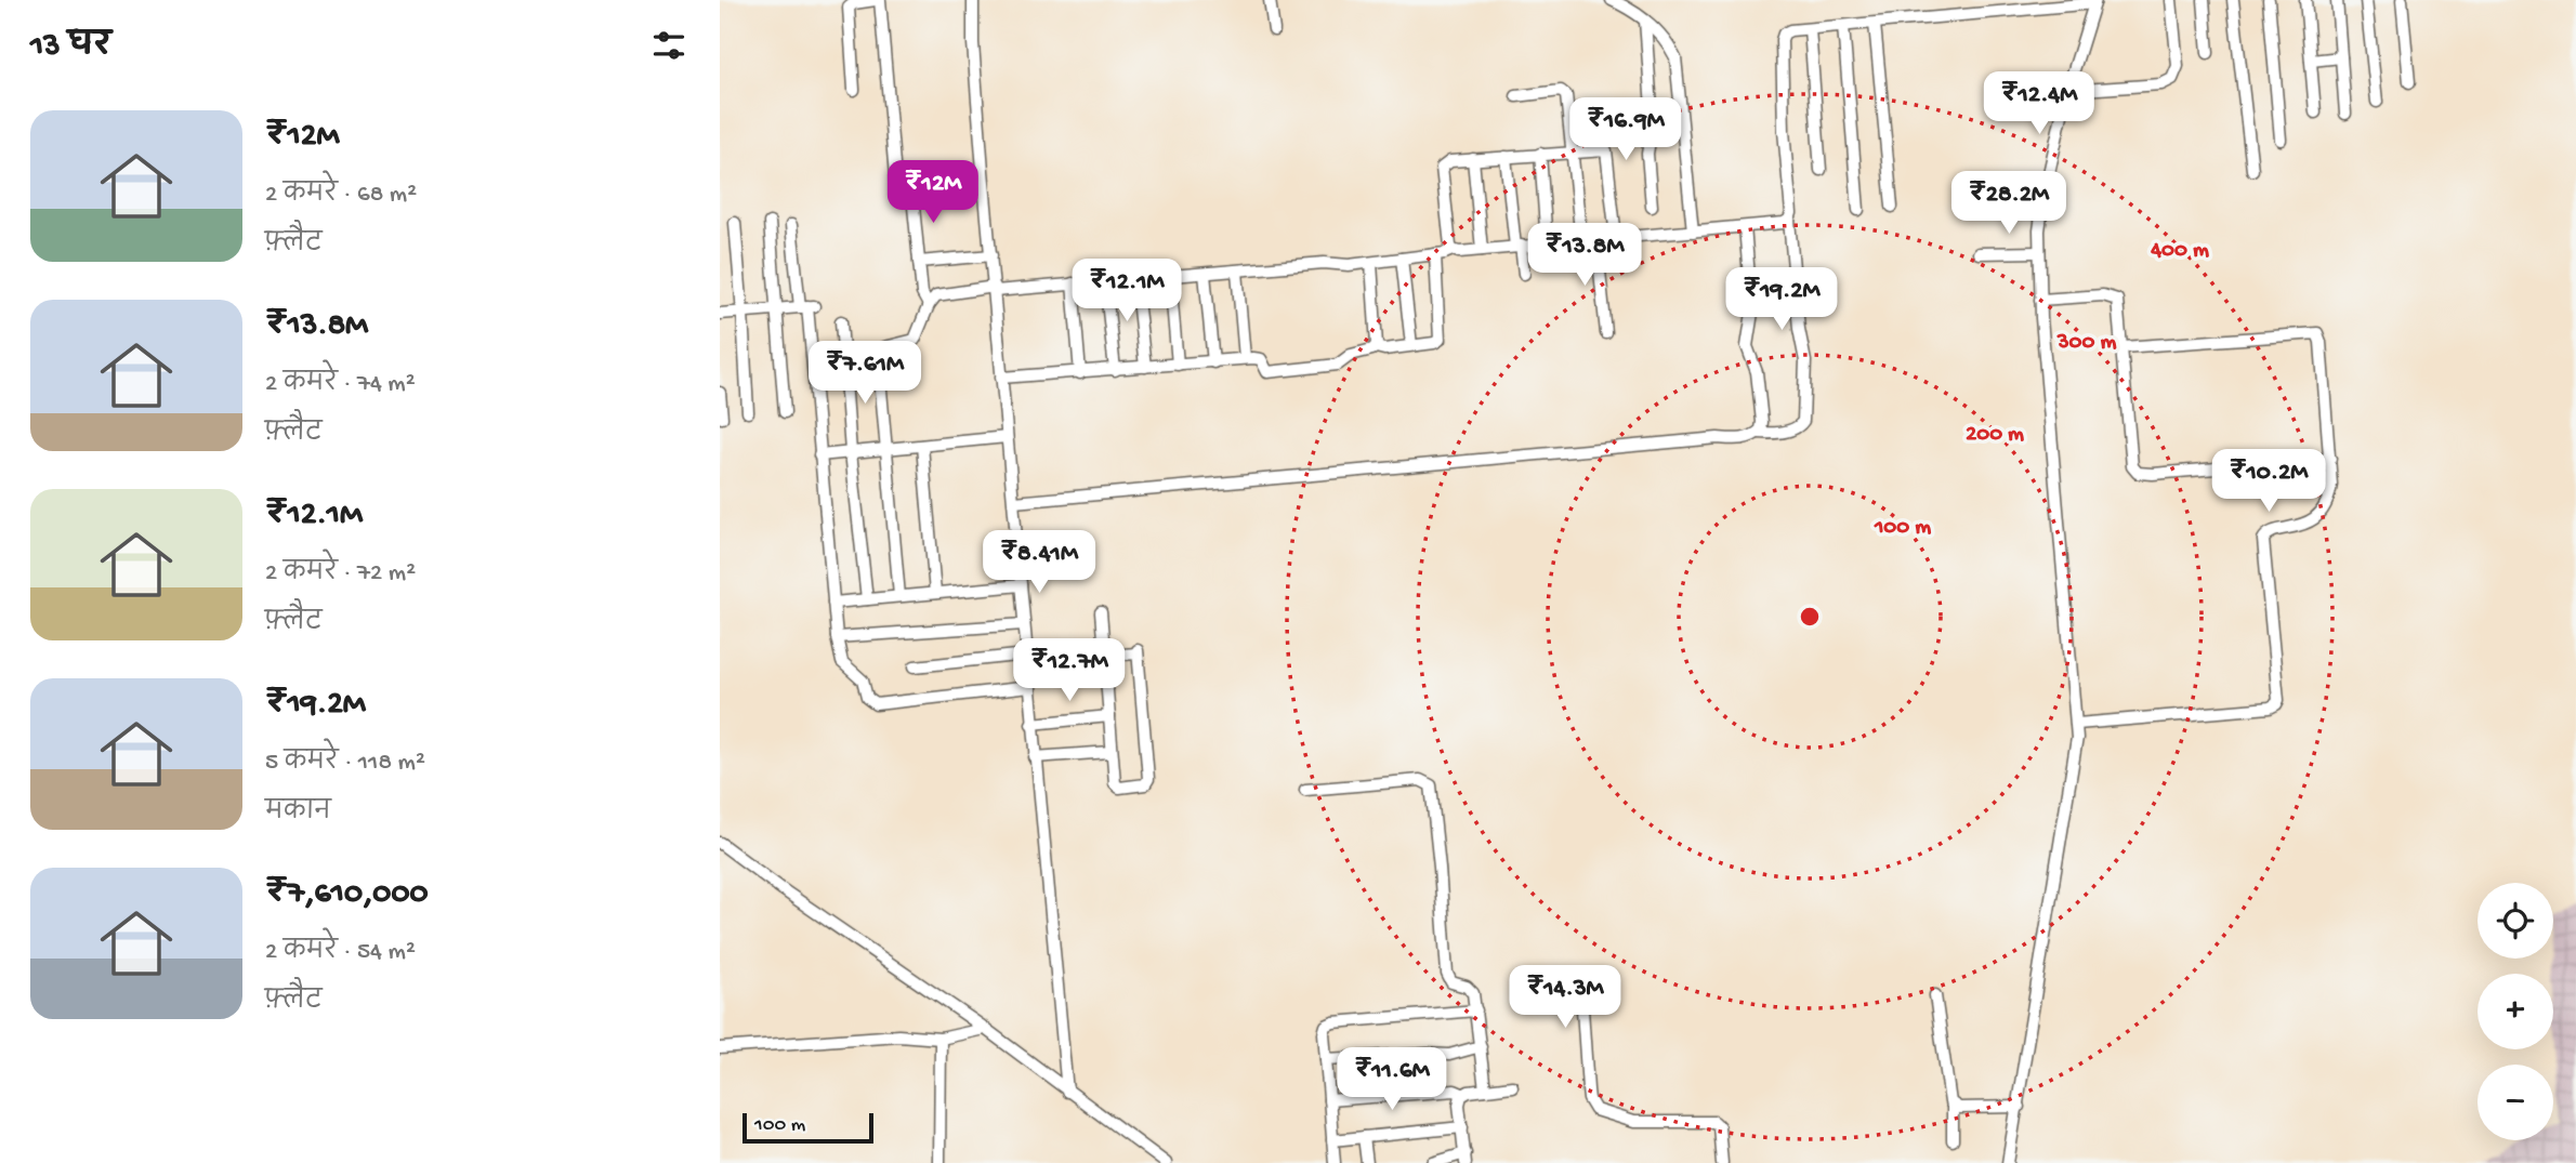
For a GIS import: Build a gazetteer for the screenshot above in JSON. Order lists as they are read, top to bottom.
{
  "scale_bar": "100 m",
  "page": {
    "heading": "13 घर",
    "price": [
      "₹12.4M",
      "₹16.9M",
      "₹12M",
      "₹28.2M",
      "₹13.8M",
      "₹12.1M",
      "₹19.2M",
      "₹7.61M",
      "₹10.2M",
      "₹8.41M",
      "₹12.7M",
      "₹14.3M",
      "₹11.6M"
    ],
    "list": [
      {
        "name": "₹12M",
        "note": "2 कमरे · 68 m² · फ़्लैट"
      },
      {
        "name": "₹13.8M",
        "note": "2 कमरे · 74 m² · फ़्लैट"
      },
      {
        "name": "₹12.1M",
        "note": "2 कमरे · 72 m² · फ़्लैट"
      },
      {
        "name": "₹19.2M",
        "note": "5 कमरे · 118 m² · मकान"
      },
      {
        "name": "₹7,610,000",
        "note": "2 कमरे · 54 m² · फ़्लैट"
      }
    ],
    "map_buttons": ["+", "−"],
    "scale": "100 m"
  },
  "rings": [
    "400 m",
    "300 m",
    "200 m",
    "100 m"
  ]
}
